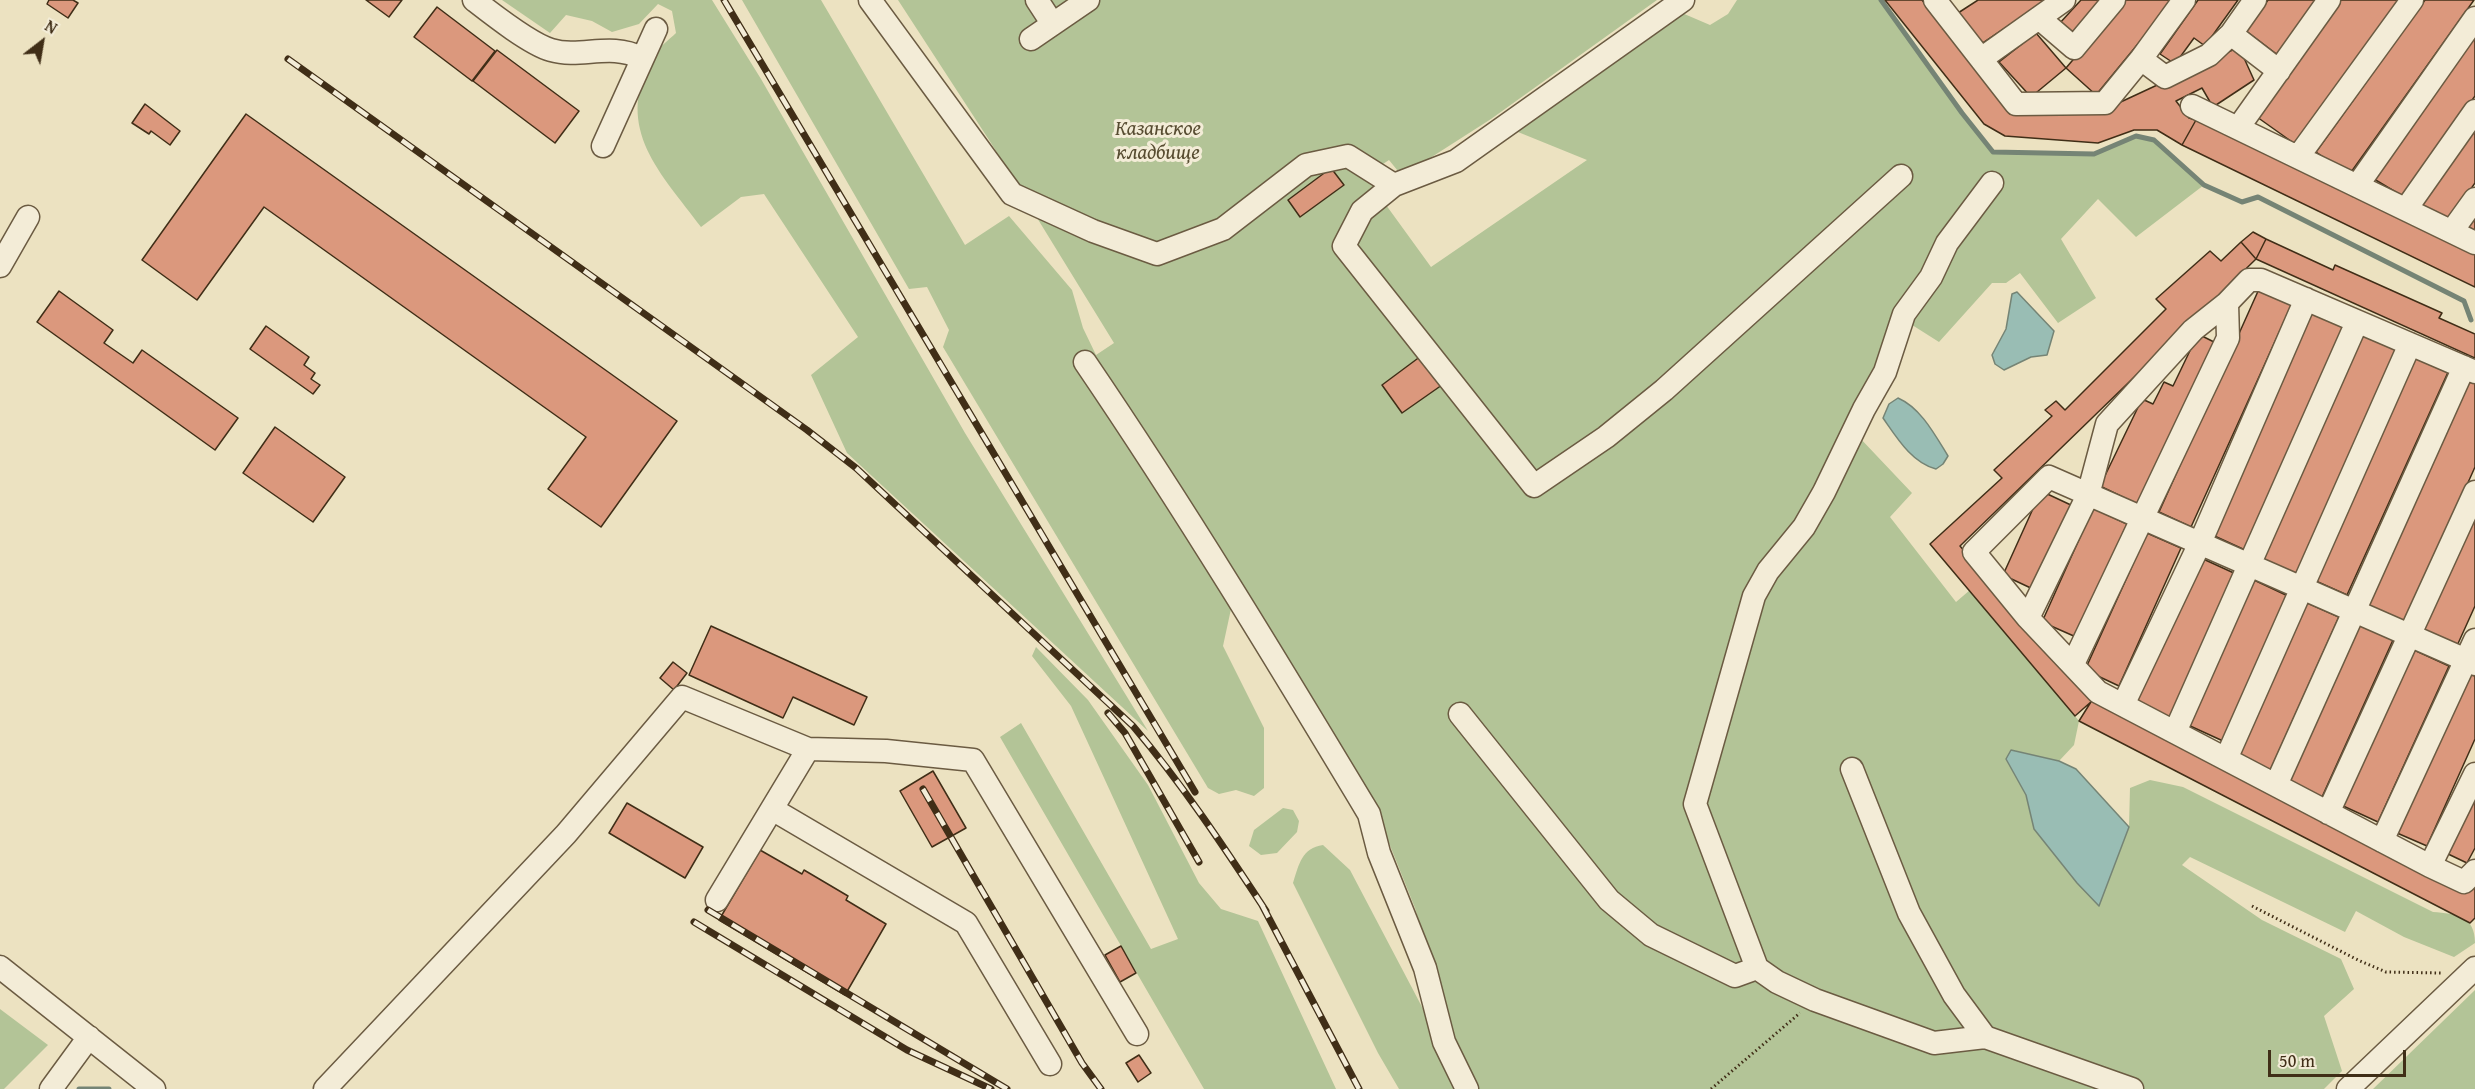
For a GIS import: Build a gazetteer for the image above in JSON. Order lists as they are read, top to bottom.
{
  "parks": ["Казанское кладбище"],
  "scale_bar": "50 m",
  "north": "top right"
}
